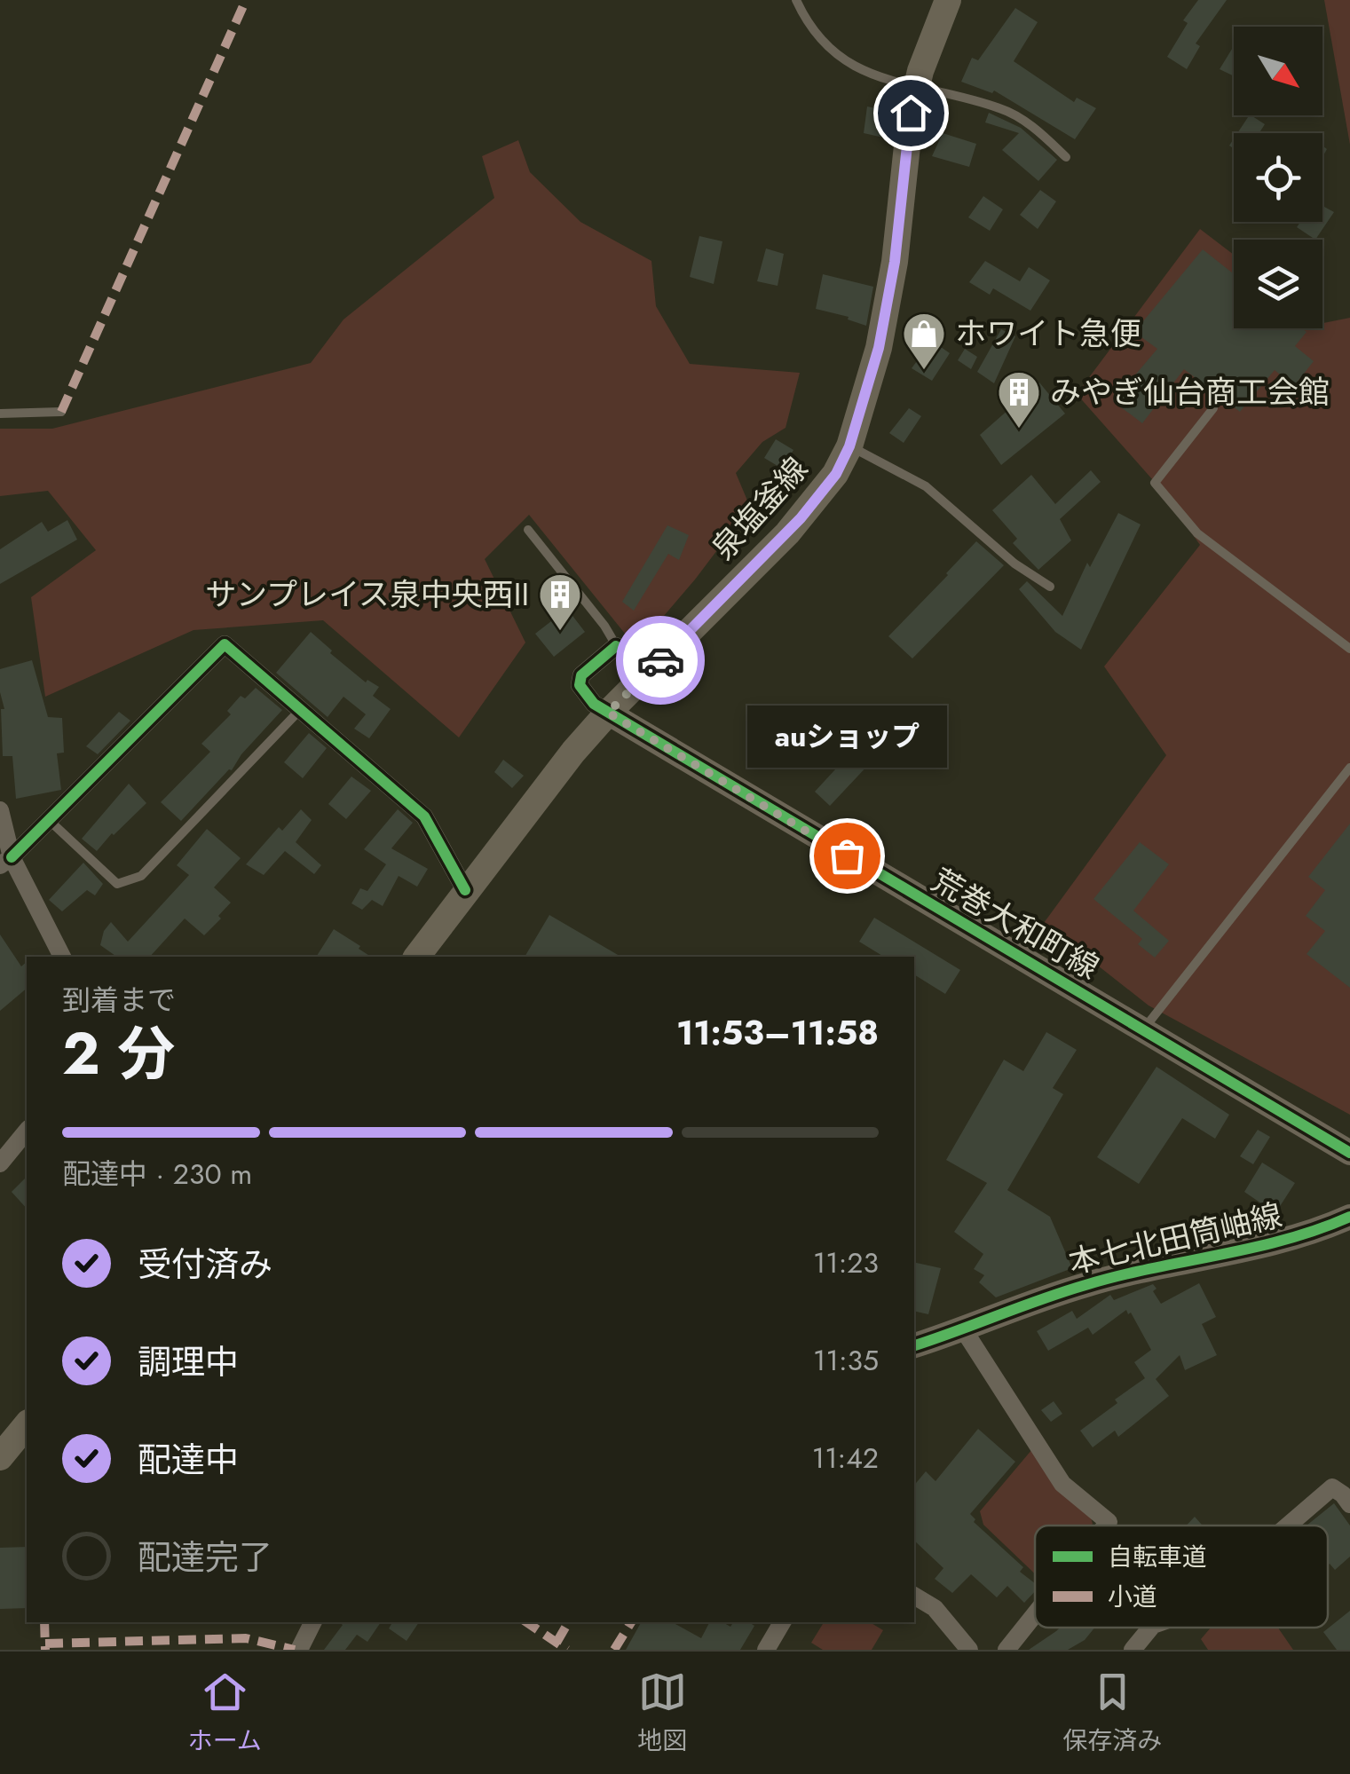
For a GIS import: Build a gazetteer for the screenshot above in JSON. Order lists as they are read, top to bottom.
{
  "streets": {
    "main road": ["泉塩釜線"],
    "street": ["荒巻大和町線", "本七北田筒岫線"]
  },
  "crossings": [
    ["泉塩釜線", "荒巻大和町線"]
  ],
  "places": {
    "shop": ["ホワイト急便"],
    "building": ["みやぎ仙台商工会館", "サンプレイス泉中央西II"],
    "other": ["auショップ"]
  },
  "legend": ["自転車道", "小道"],
  "north": "bottom right",
  "page": {
    "bubble": "auショップ",
    "heading": ["2 分", "到着まで", "11:53–11:58"],
    "bar": "配達中 · 230 m",
    "list": [
      ["受付済み", "11:23"],
      ["調理中", "11:35"],
      ["配達中", "11:42"],
      "配達完了"
    ],
    "tabs": ["ホーム", "地図", "保存済み"]
  }
}
